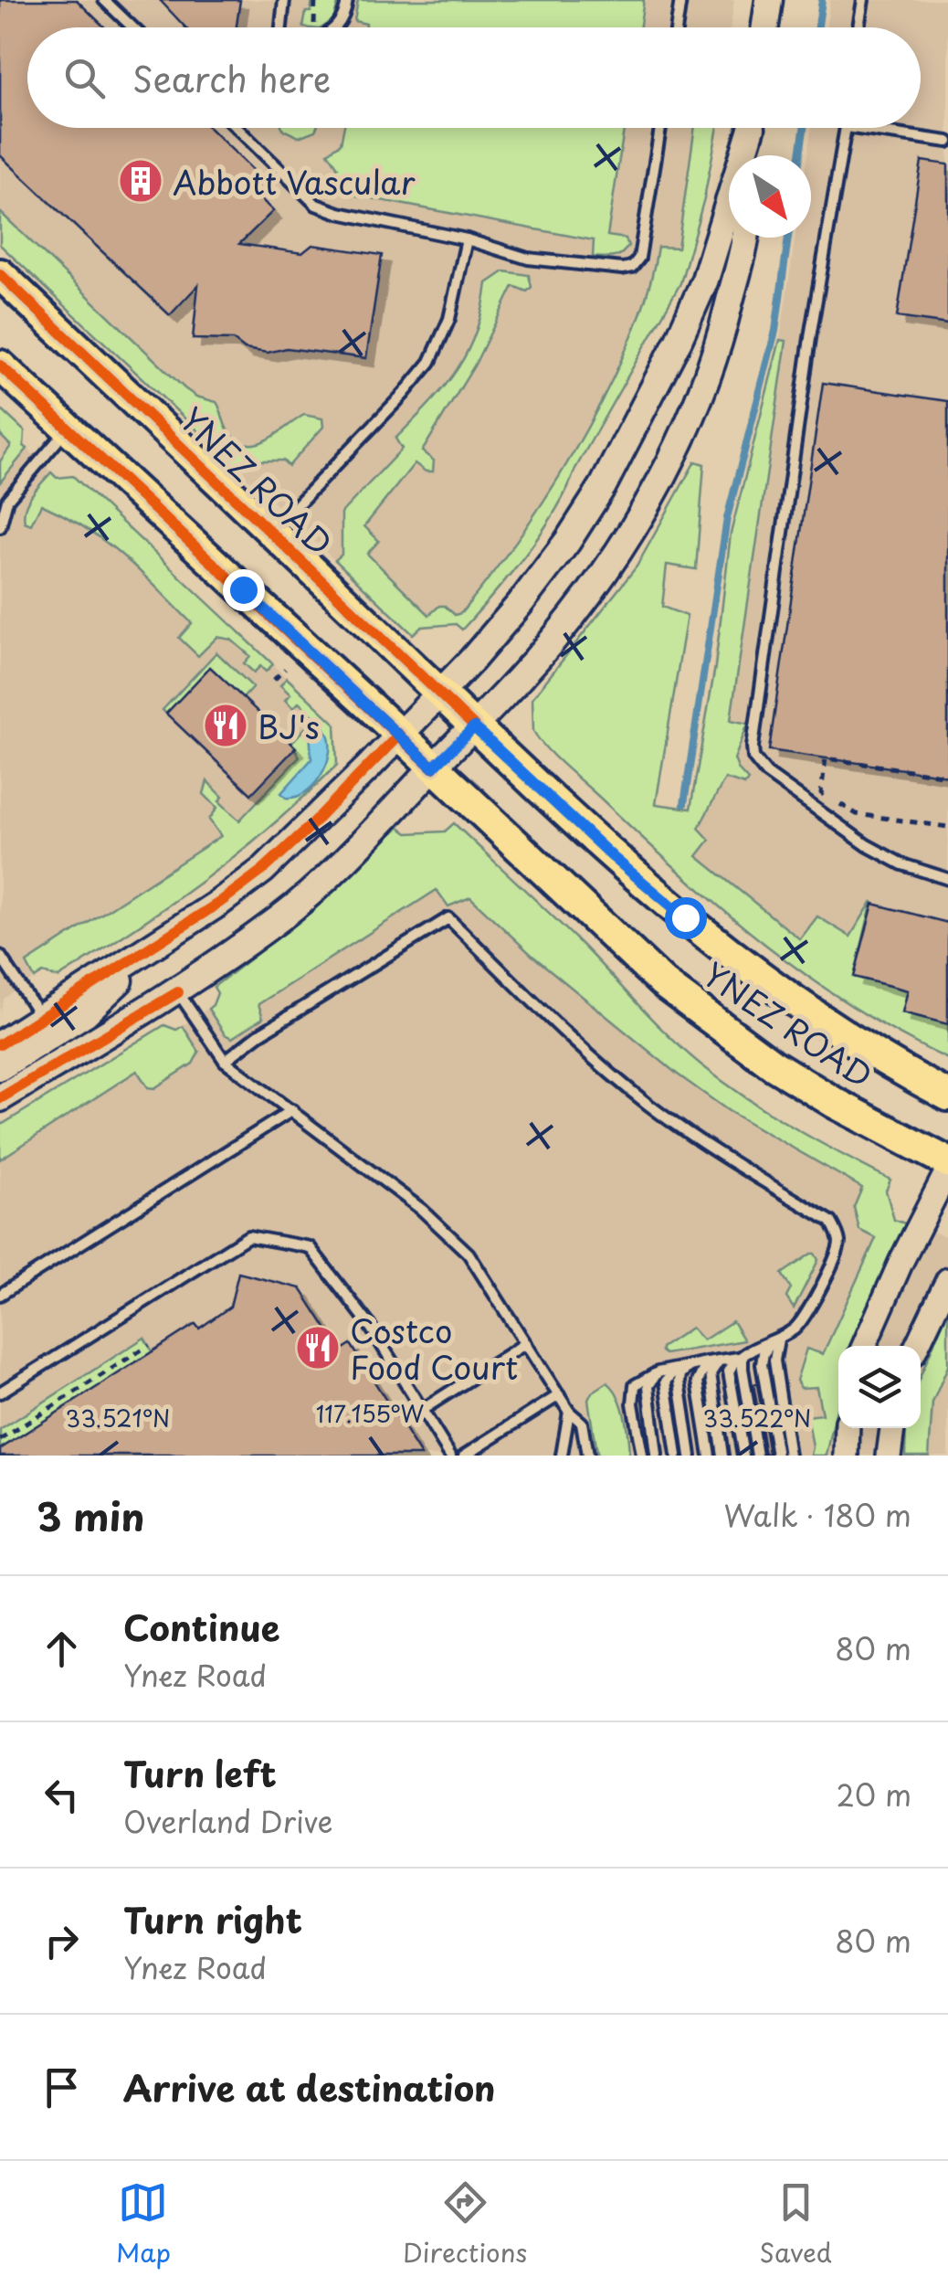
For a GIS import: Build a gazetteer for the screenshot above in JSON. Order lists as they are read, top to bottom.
{
  "streets": {
    "main road": ["YNEZ ROAD"]
  },
  "places": {
    "building": ["Abbott Vascular"],
    "restaurant": ["BJ's", "Costco Food Court"]
  },
  "north": "bottom right",
  "page": {
    "search": "Search here",
    "heading": ["3 min", "Walk · 180 m"],
    "list": [
      ["Continue", "Ynez Road", "80 m"],
      ["Turn left", "Overland Drive", "20 m"],
      ["Turn right", "Ynez Road", "80 m"],
      "Arrive at destination"
    ],
    "nav": ["Map", "Directions", "Saved"]
  },
  "coordinates": ["117.155°W", "33.521°N", "33.522°N"]
}
